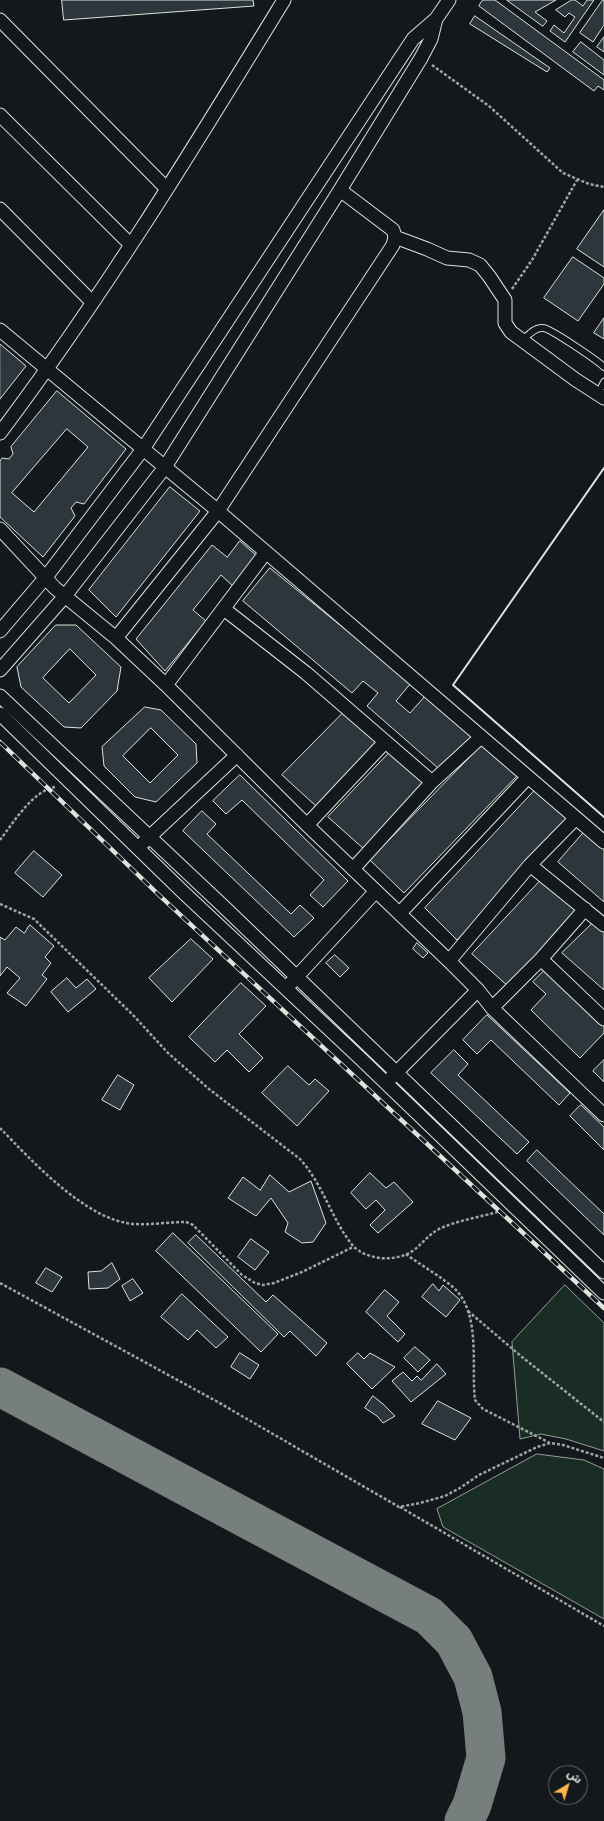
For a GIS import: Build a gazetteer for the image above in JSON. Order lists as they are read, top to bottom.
{
  "north": "top right"
}
